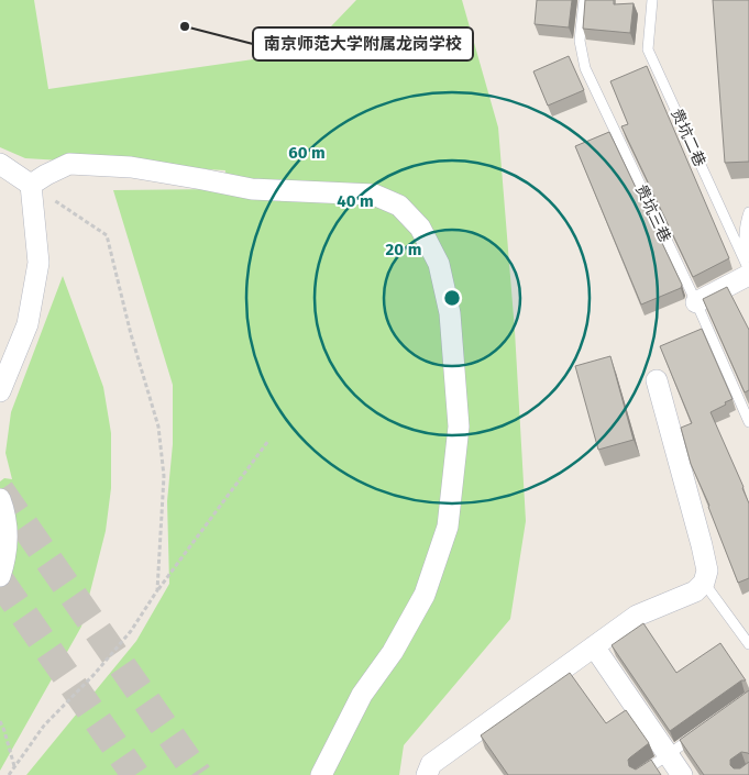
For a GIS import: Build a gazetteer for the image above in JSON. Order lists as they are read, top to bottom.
{
  "streets": {
    "lane": ["贵坑二巷", "贵坑三巷"]
  },
  "places": ["南京师范大学附属龙岗学校"],
  "rings": ["60 m", "40 m", "20 m"]
}
